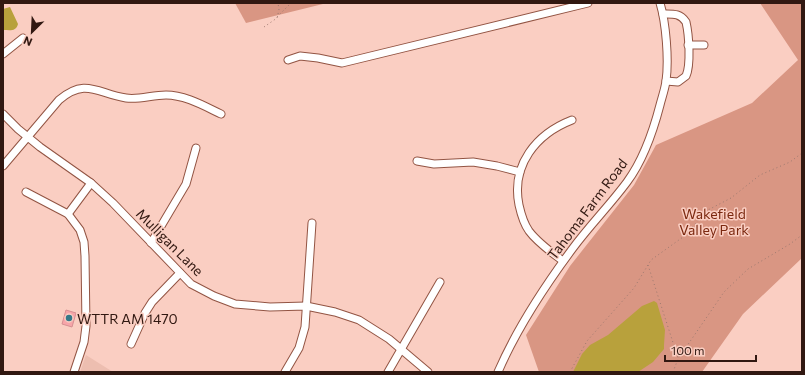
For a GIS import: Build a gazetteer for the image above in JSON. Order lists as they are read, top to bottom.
{
  "streets": {
    "street": ["Tahoma Farm Road", "Mulligan Lane"]
  },
  "parks": ["Wakefield Valley Park"],
  "places": ["WTTR AM 1470"],
  "scale_bar": "100 m",
  "north": "bottom left"
}
